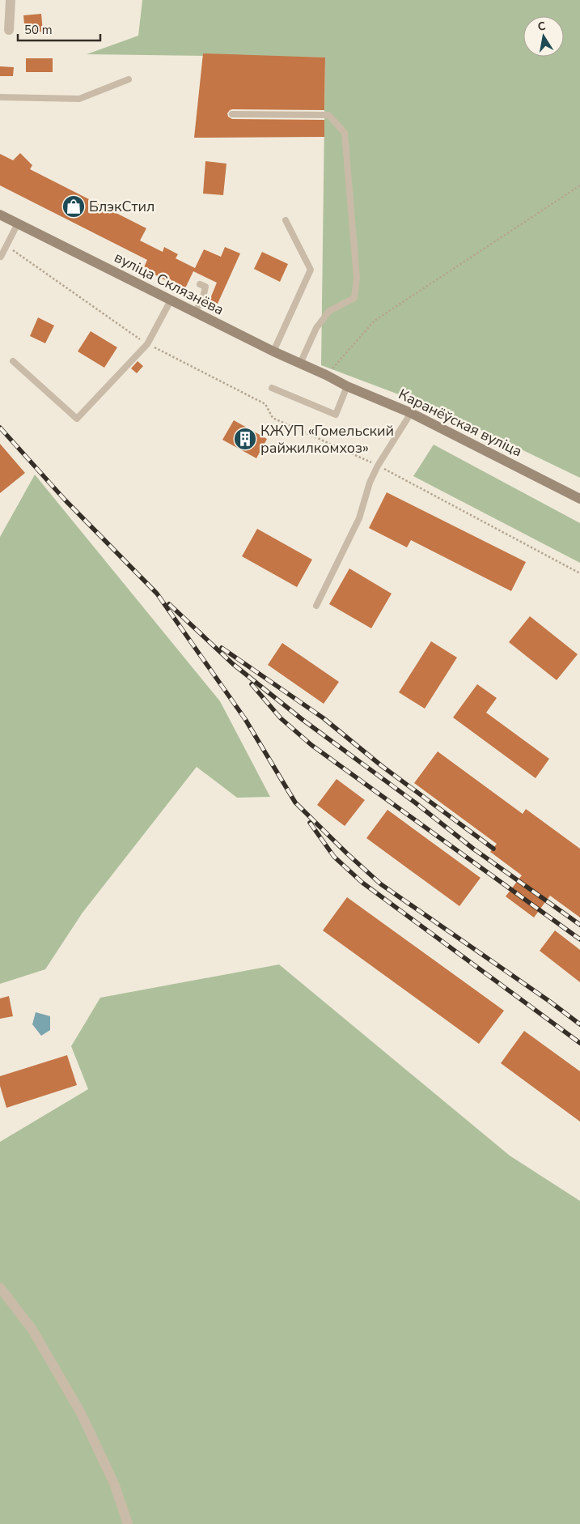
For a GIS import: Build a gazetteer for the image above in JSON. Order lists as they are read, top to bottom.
{
  "streets": {
    "main road": ["вуліца Склязнёва", "Каранёўская вуліца"]
  },
  "crossings": [
    ["вуліца Склязнёва", "Каранёўская вуліца"]
  ],
  "places": {
    "shop": ["БлэкСтил"],
    "building": ["КЖУП «Гомельский райжилкомхоз»"]
  },
  "scale_bar": "50 m",
  "north": "top"
}
